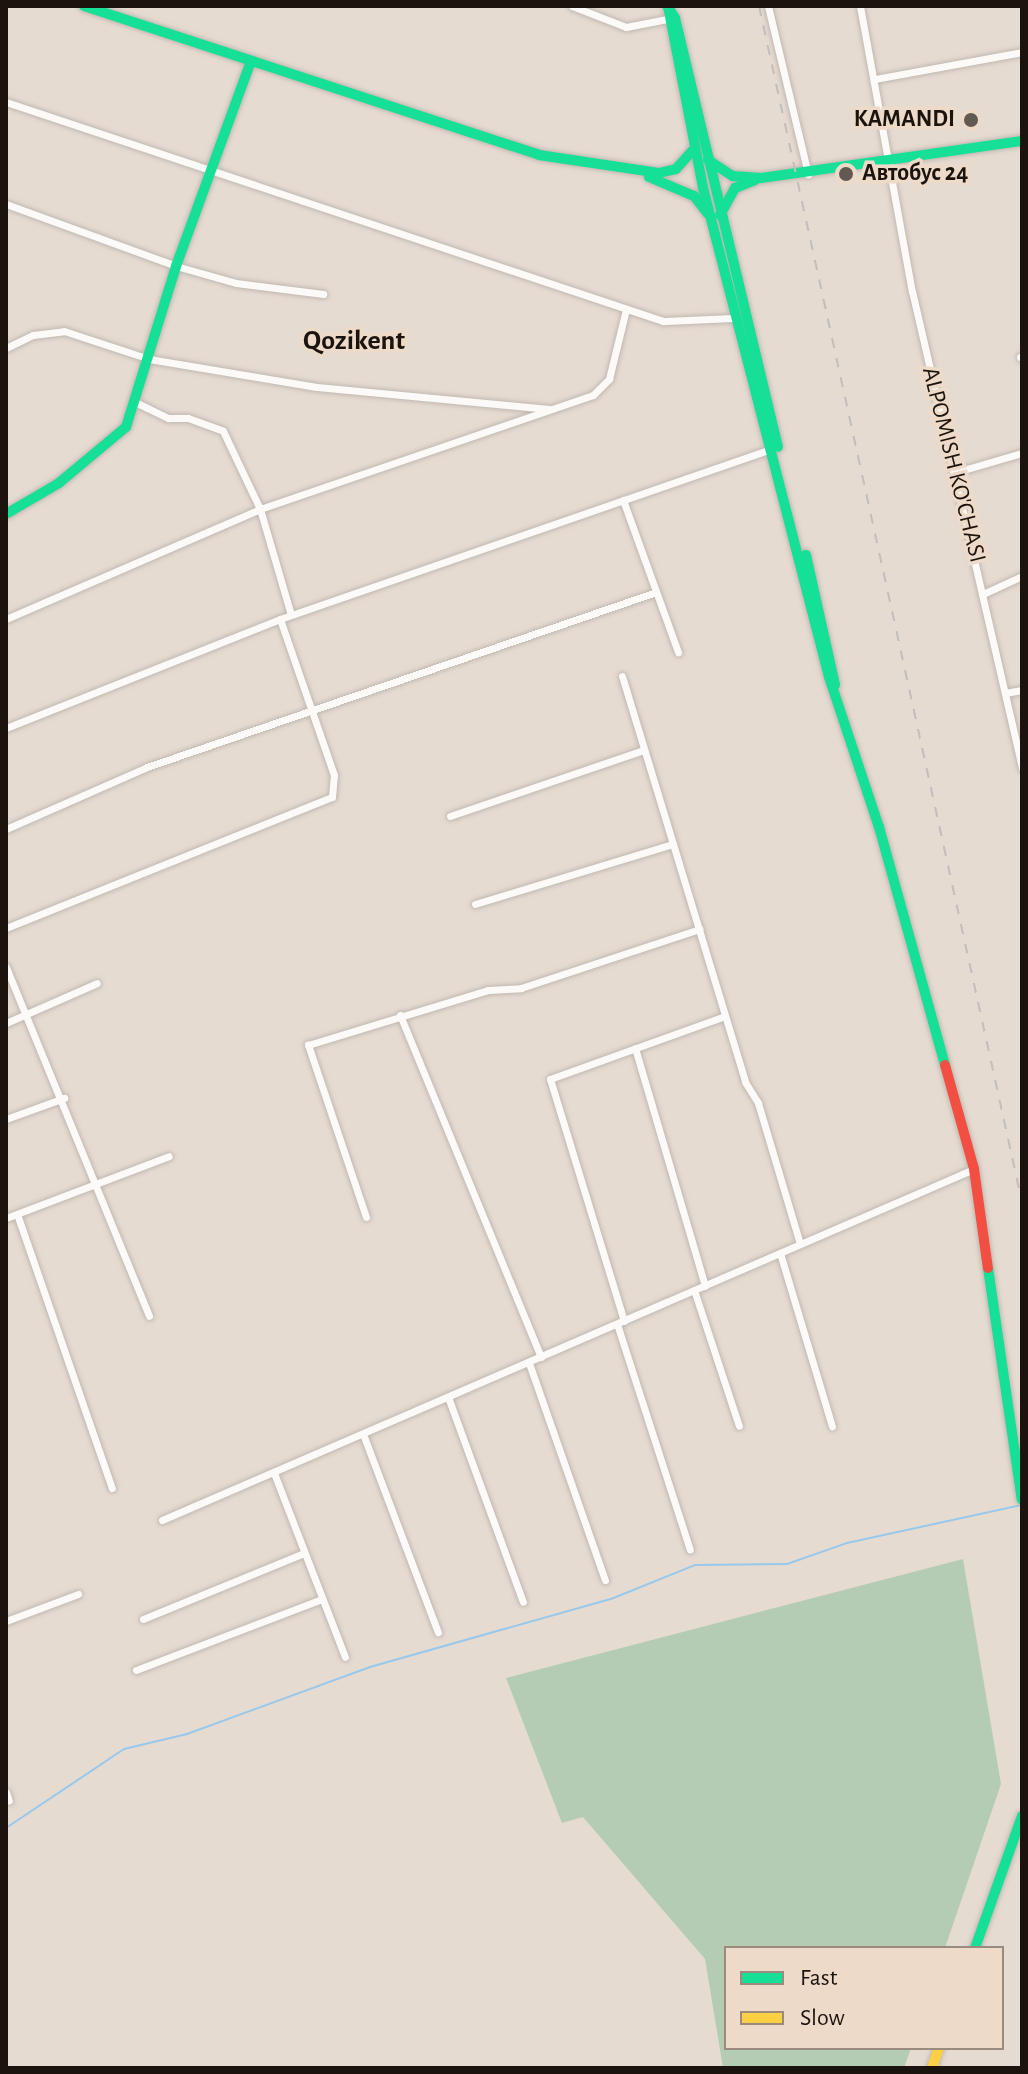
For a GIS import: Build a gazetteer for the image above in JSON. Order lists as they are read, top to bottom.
{
  "streets": {
    "street": ["ALPOMISH KO'CHASI"]
  },
  "districts": ["Qozikent"],
  "places": ["KAMANDI", "Автобус 24"],
  "legend": ["Fast", "Slow"]
}
